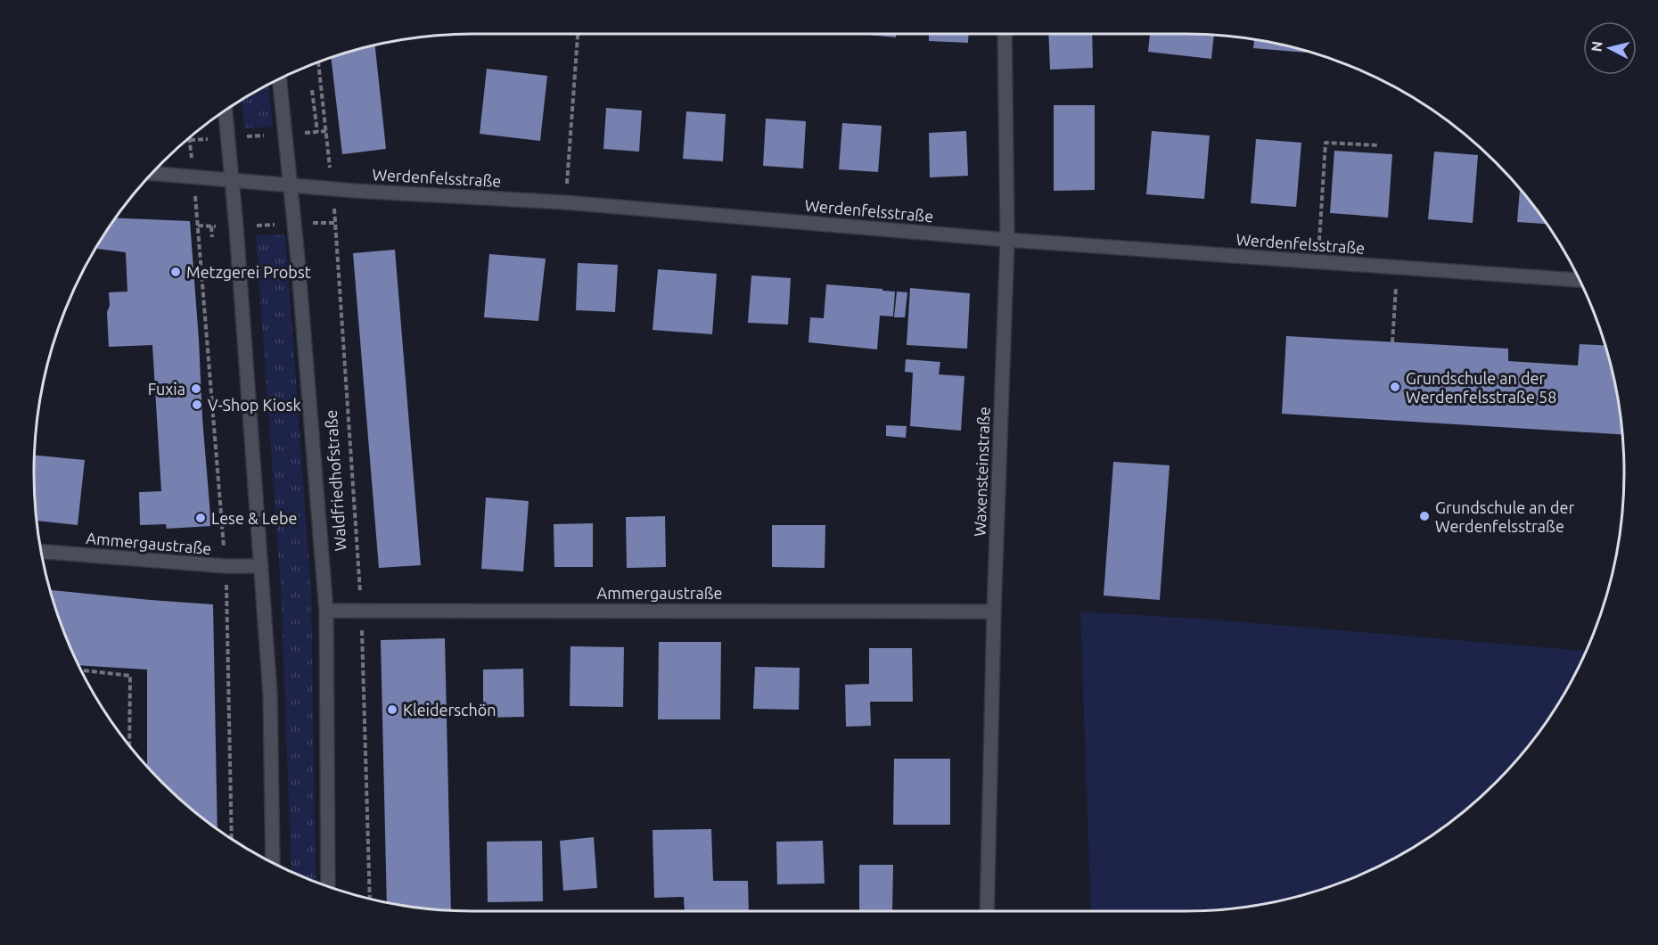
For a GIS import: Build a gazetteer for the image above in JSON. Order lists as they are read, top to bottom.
{
  "streets": {
    "street": [
      "Werdenfelsstraße",
      "Waxensteinstraße",
      "Waldfriedhofstraße",
      "Ammergaustraße"
    ]
  },
  "crossings": [
    ["Werdenfelsstraße", "Waxensteinstraße"],
    ["Werdenfelsstraße", "Waldfriedhofstraße"],
    ["Waxensteinstraße", "Ammergaustraße"],
    ["Waldfriedhofstraße", "Ammergaustraße"]
  ],
  "places": [
    "Metzgerei Probst",
    "Grundschule an der Werdenfelsstraße 58",
    "Fuxia",
    "V-Shop Kiosk",
    "Grundschule an der Werdenfelsstraße",
    "Lese & Lebe",
    "Kleiderschön"
  ],
  "north": "left"
}
